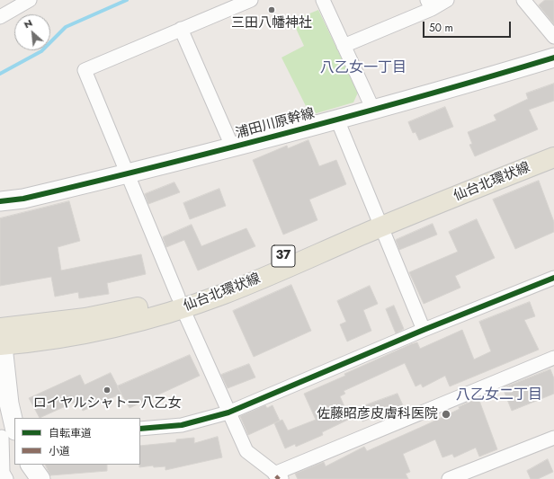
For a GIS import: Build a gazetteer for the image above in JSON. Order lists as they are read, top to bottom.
{
  "streets": {
    "main road": ["仙台北環状線", "37"],
    "street": ["浦田川原幹線"]
  },
  "districts": ["八乙女一丁目", "八乙女二丁目"],
  "places": ["三田八幡神社", "ロイヤルシャトー八乙女", "佐藤昭彦皮膚科医院"],
  "legend": ["自転車道", "小道"],
  "scale_bar": "50 m",
  "north": "top left"
}
